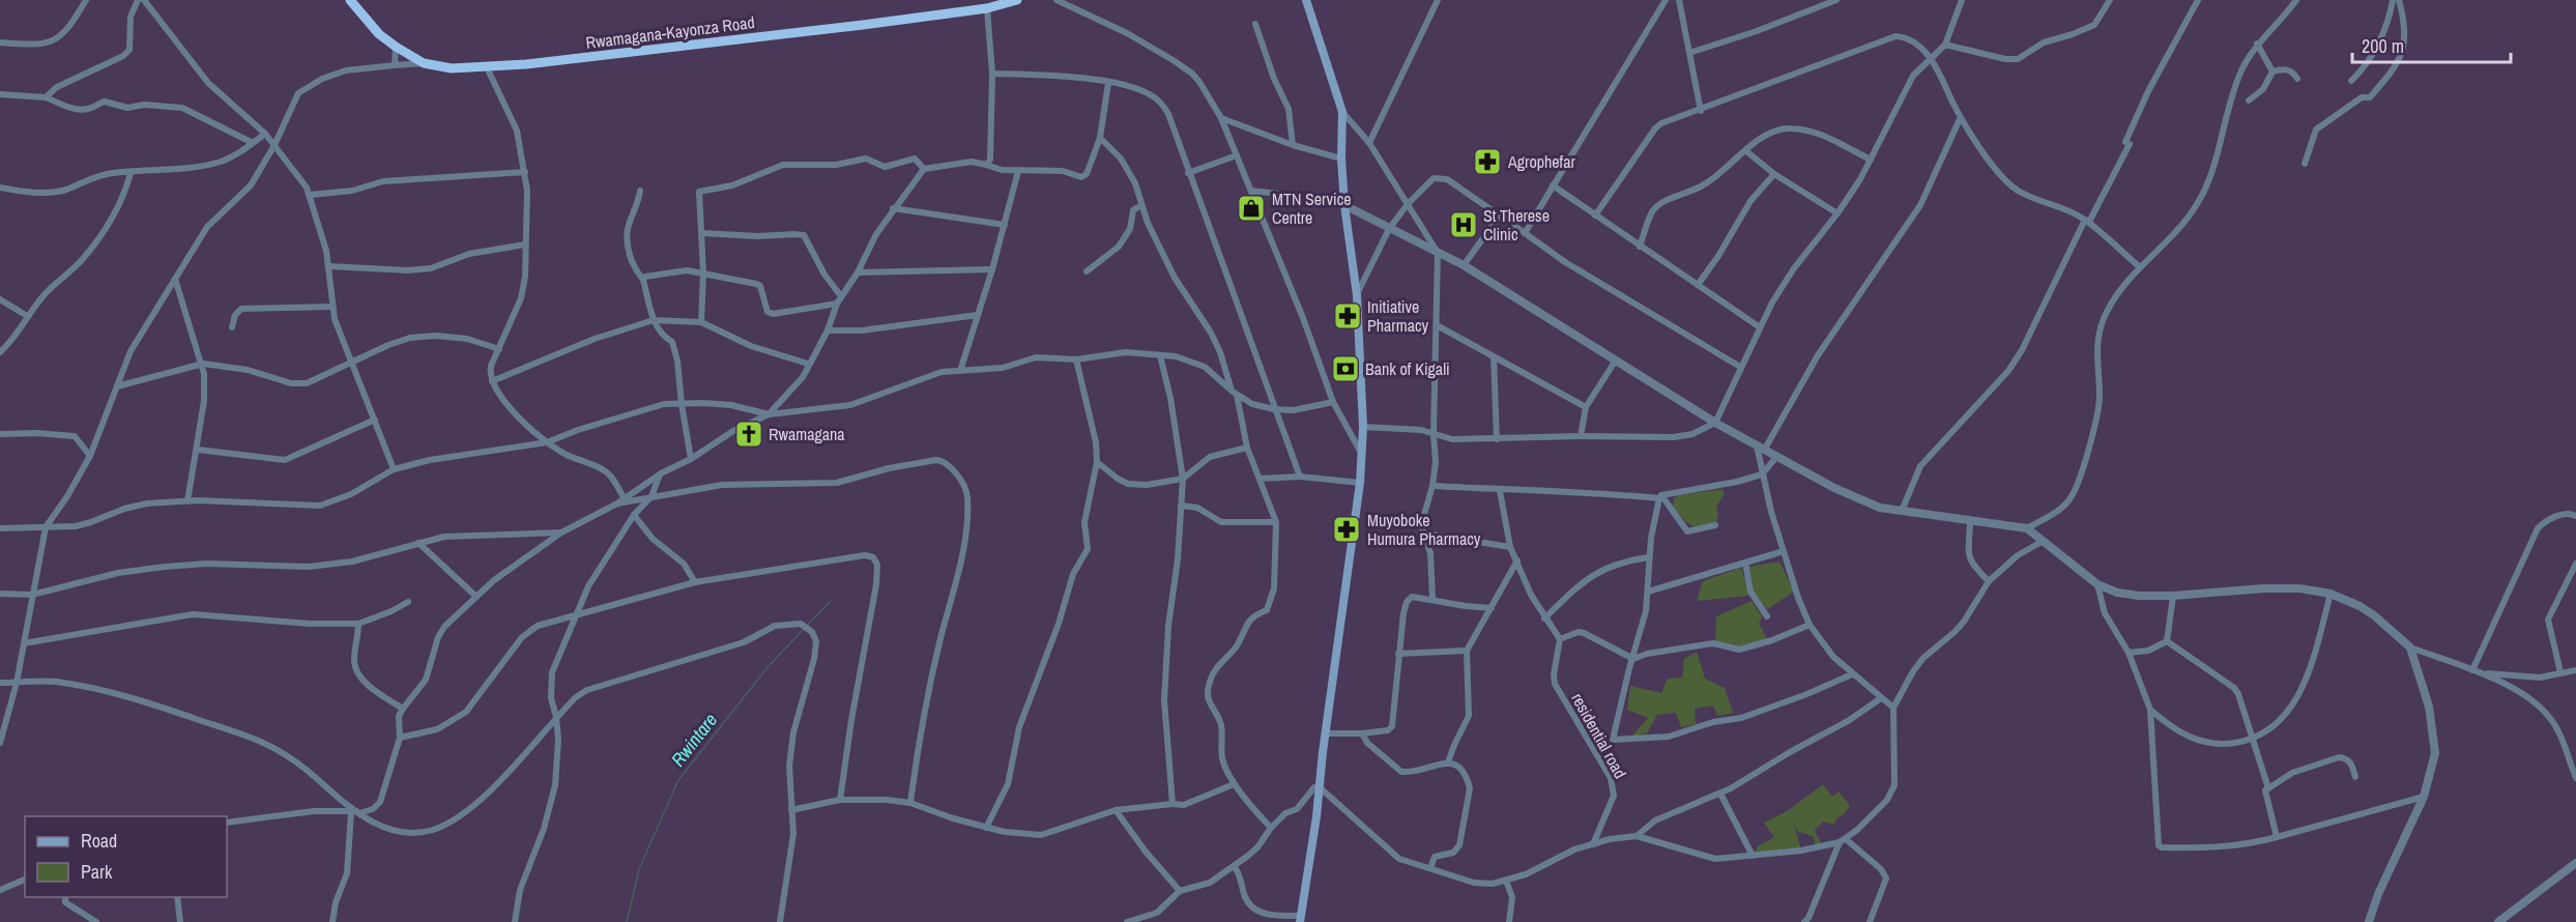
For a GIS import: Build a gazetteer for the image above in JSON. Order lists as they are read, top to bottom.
{
  "streets": {
    "highway": ["Rwamagana-Kayonza Road"],
    "street": ["residential road"]
  },
  "water": ["Rwintare"],
  "places": {
    "pharmacy": ["Agrophefar", "Initiative Pharmacy", "Muyoboke Humura Pharmacy"],
    "shop": ["MTN Service Centre"],
    "hospital": ["St Therese Clinic"],
    "bank": ["Bank of Kigali"],
    "church": ["Rwamagana"]
  },
  "legend": ["Road", "Park"],
  "scale_bar": "200 m"
}
